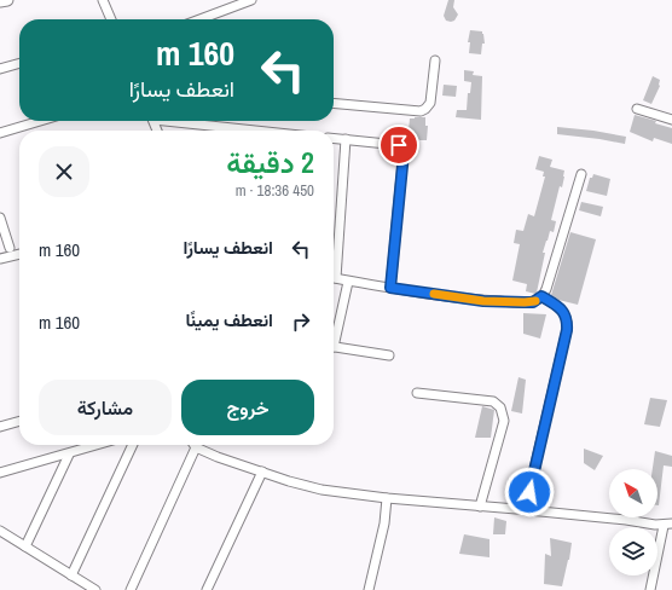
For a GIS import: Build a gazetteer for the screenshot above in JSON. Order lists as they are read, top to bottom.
{
  "north": "top left",
  "page": {
    "turn": ["160 m", "انعطف يسارًا"],
    "heading": ["2 دقيقة", "450 m · 18:36"],
    "list": [
      {
        "name": "انعطف يسارًا",
        "value": "160 m"
      },
      {
        "name": "انعطف يمينًا",
        "value": "160 m"
      }
    ],
    "buttons": ["خروج", "مشاركة"]
  }
}
